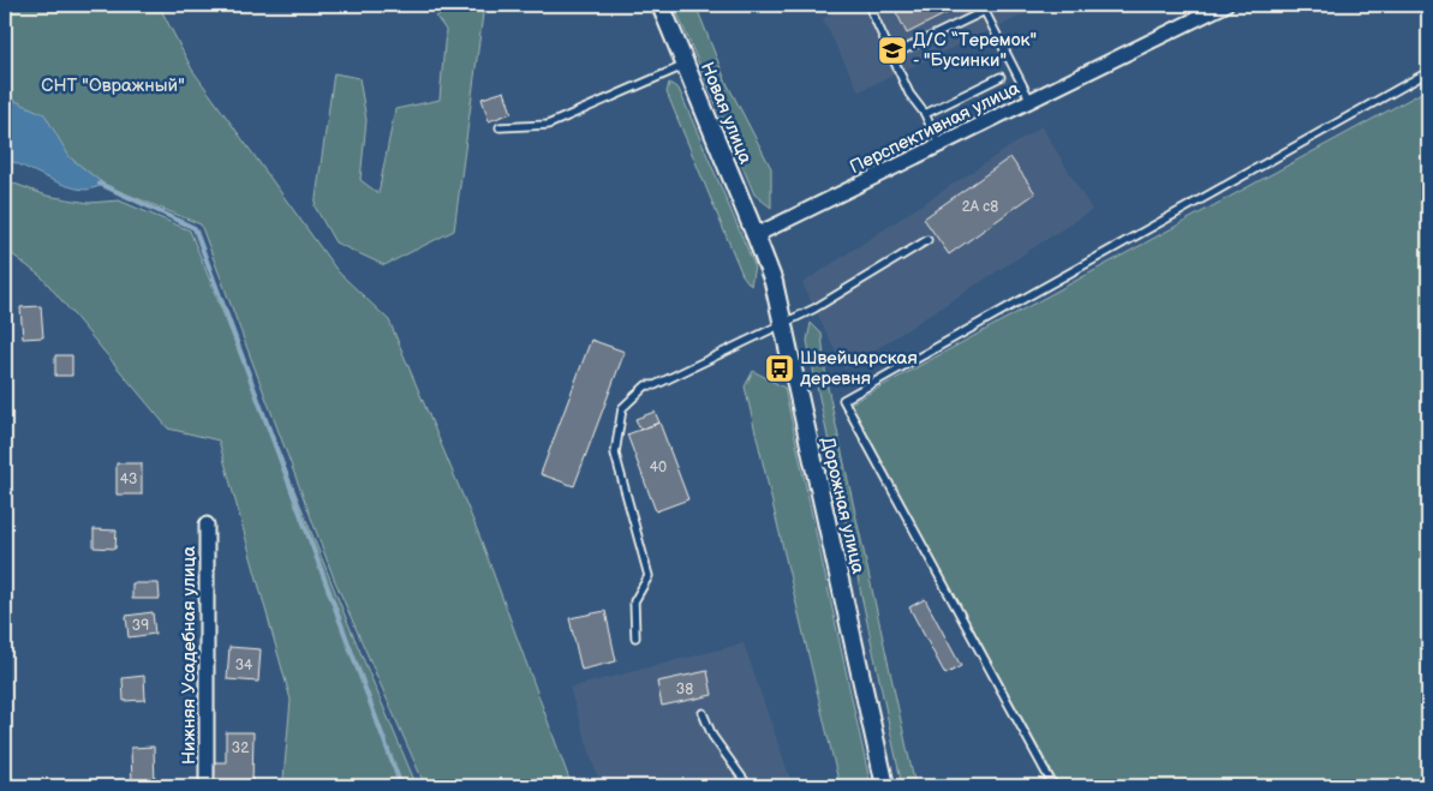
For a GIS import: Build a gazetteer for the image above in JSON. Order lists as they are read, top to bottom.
{
  "streets": {
    "street": [
      "Новая улица",
      "Перспективная улица",
      "Дорожная улица",
      "Нижняя Усадебная улица"
    ]
  },
  "crossings": [
    ["Новая улица", "Перспективная улица"],
    ["Новая улица", "Дорожная улица"],
    ["Перспективная улица", "Дорожная улица"]
  ],
  "parks": ["СНТ \"Овражный\""],
  "places": {
    "school or university": ["Д/С “Теремок\" - \"Бусинки\""],
    "bus stop": ["Швейцарская деревня"]
  },
  "house_numbers": [
    "2А с8",
    "40",
    "43",
    "39",
    "34",
    "38",
    "32"
  ]
}
